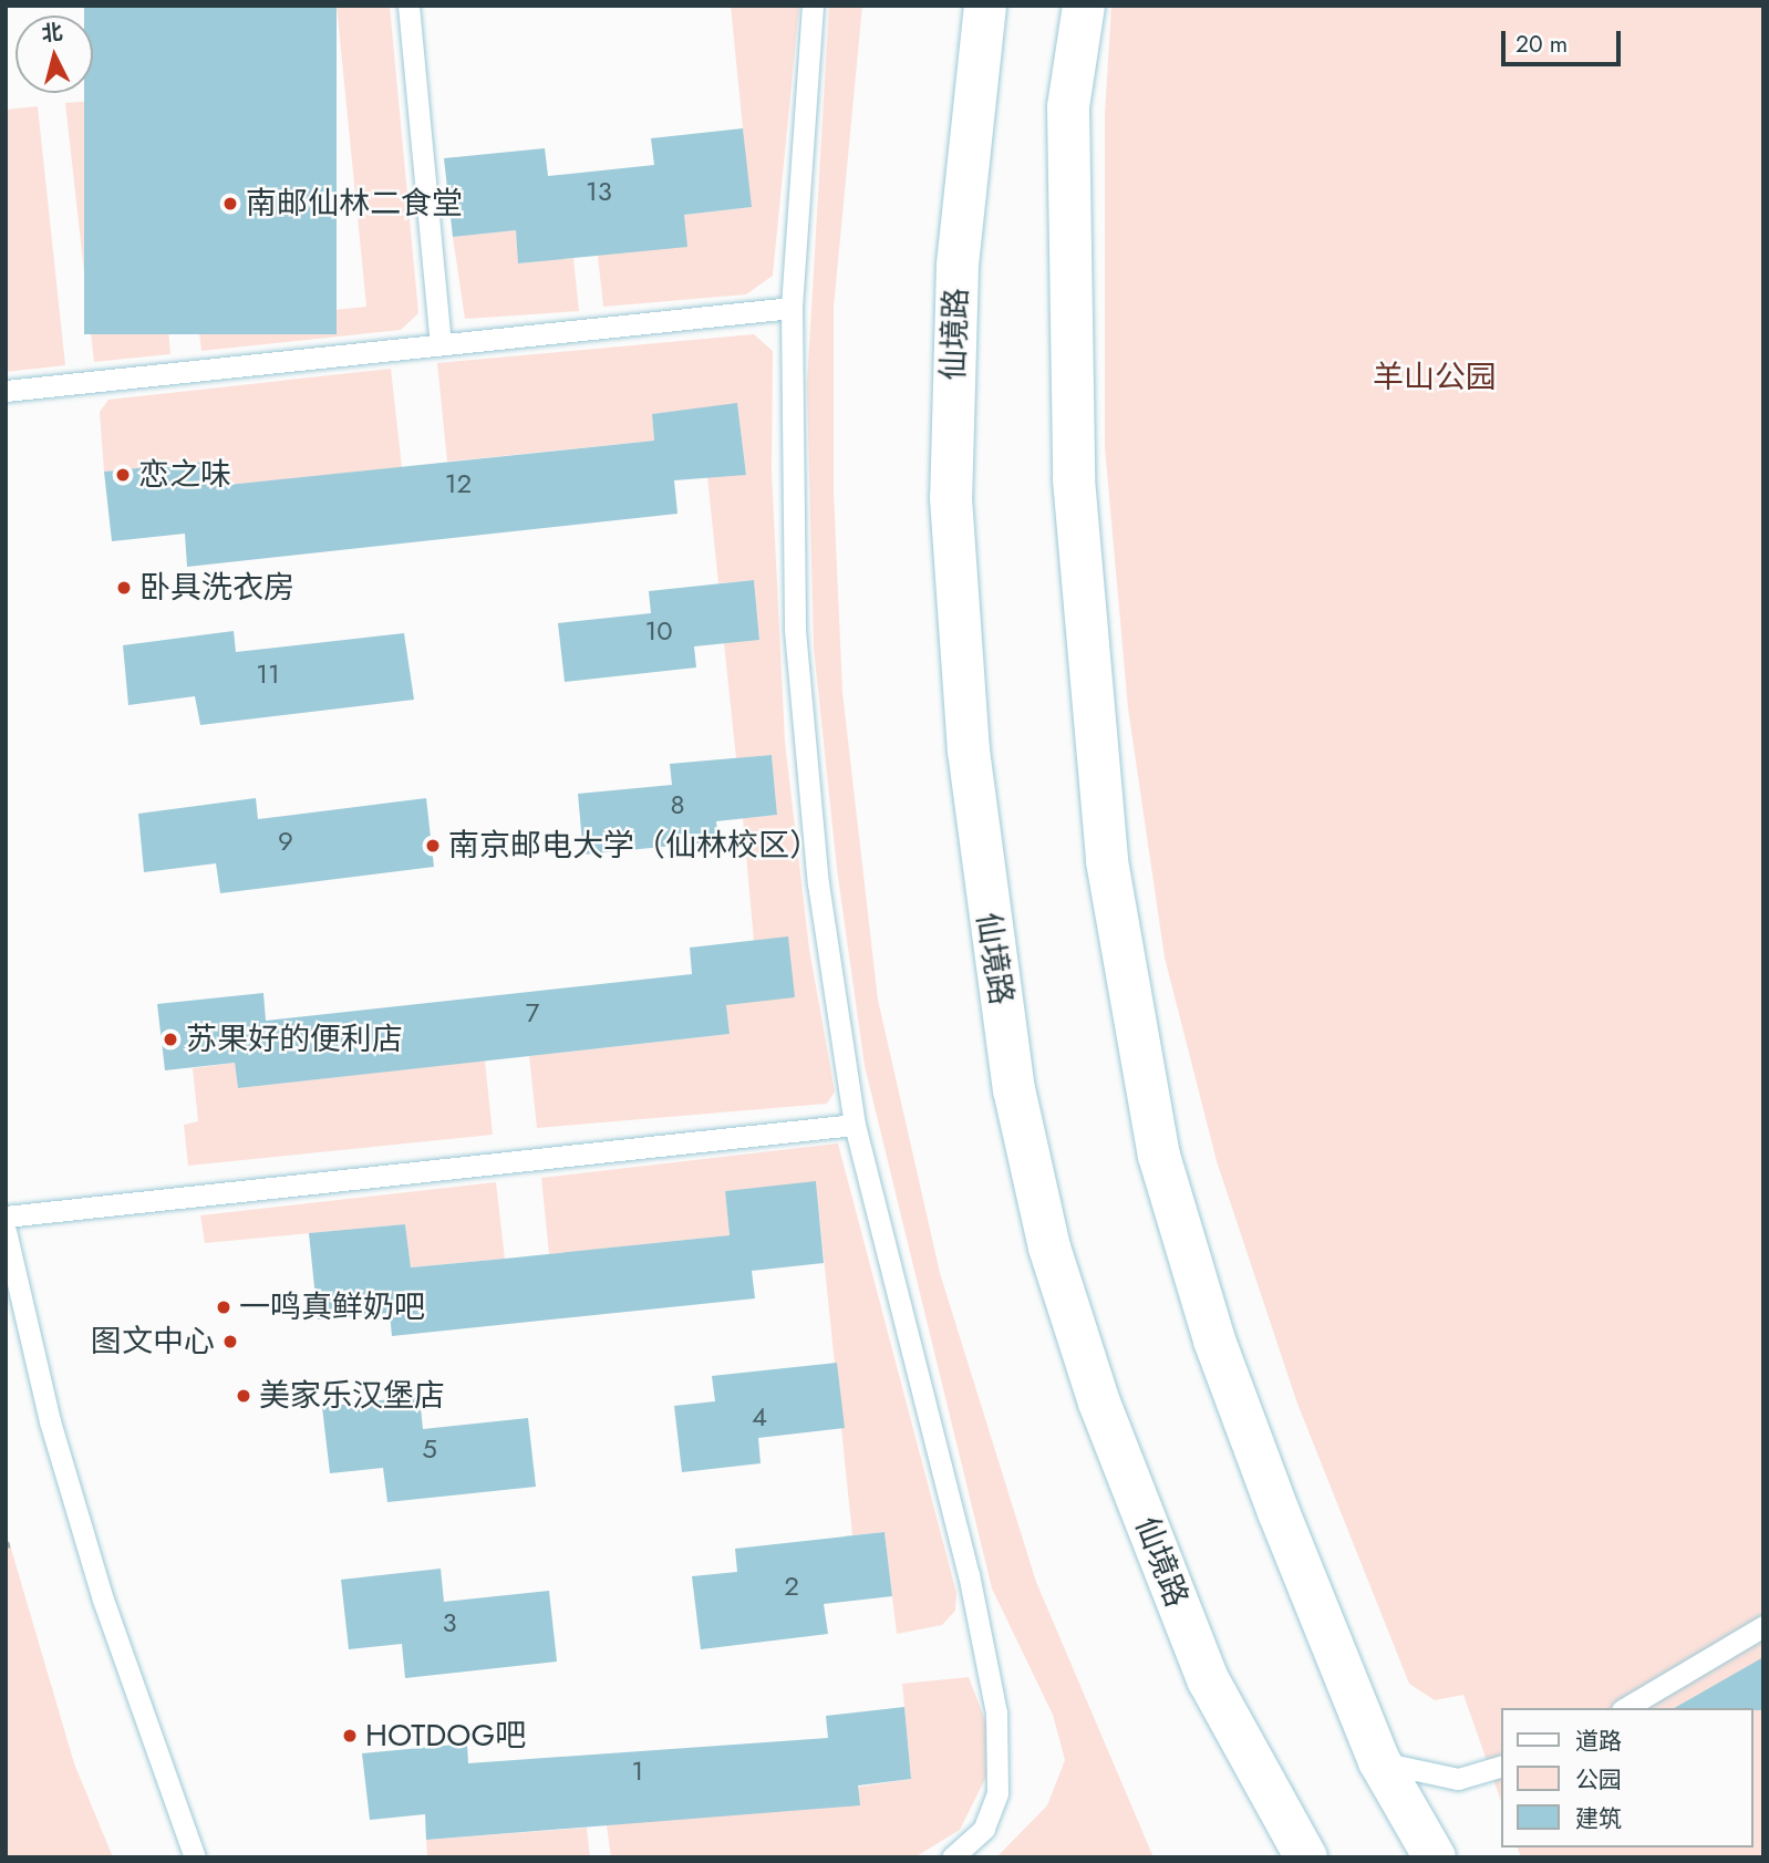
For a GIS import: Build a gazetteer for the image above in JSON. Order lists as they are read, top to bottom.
{
  "streets": {
    "main road": ["仙境路"]
  },
  "parks": ["羊山公园"],
  "places": [
    "南邮仙林二食堂",
    "恋之味",
    "卧具洗衣房",
    "南京邮电大学（仙林校区）",
    "苏果好的便利店",
    "一鸣真鲜奶吧",
    "图文中心",
    "美家乐汉堡店",
    "HOTDOG吧"
  ],
  "house_numbers": [
    "13",
    "12",
    "10",
    "11",
    "8",
    "9",
    "7",
    "4",
    "5",
    "2",
    "3",
    "1"
  ],
  "legend": ["道路", "公园", "建筑"],
  "scale_bar": "20 m",
  "north": "top"
}
